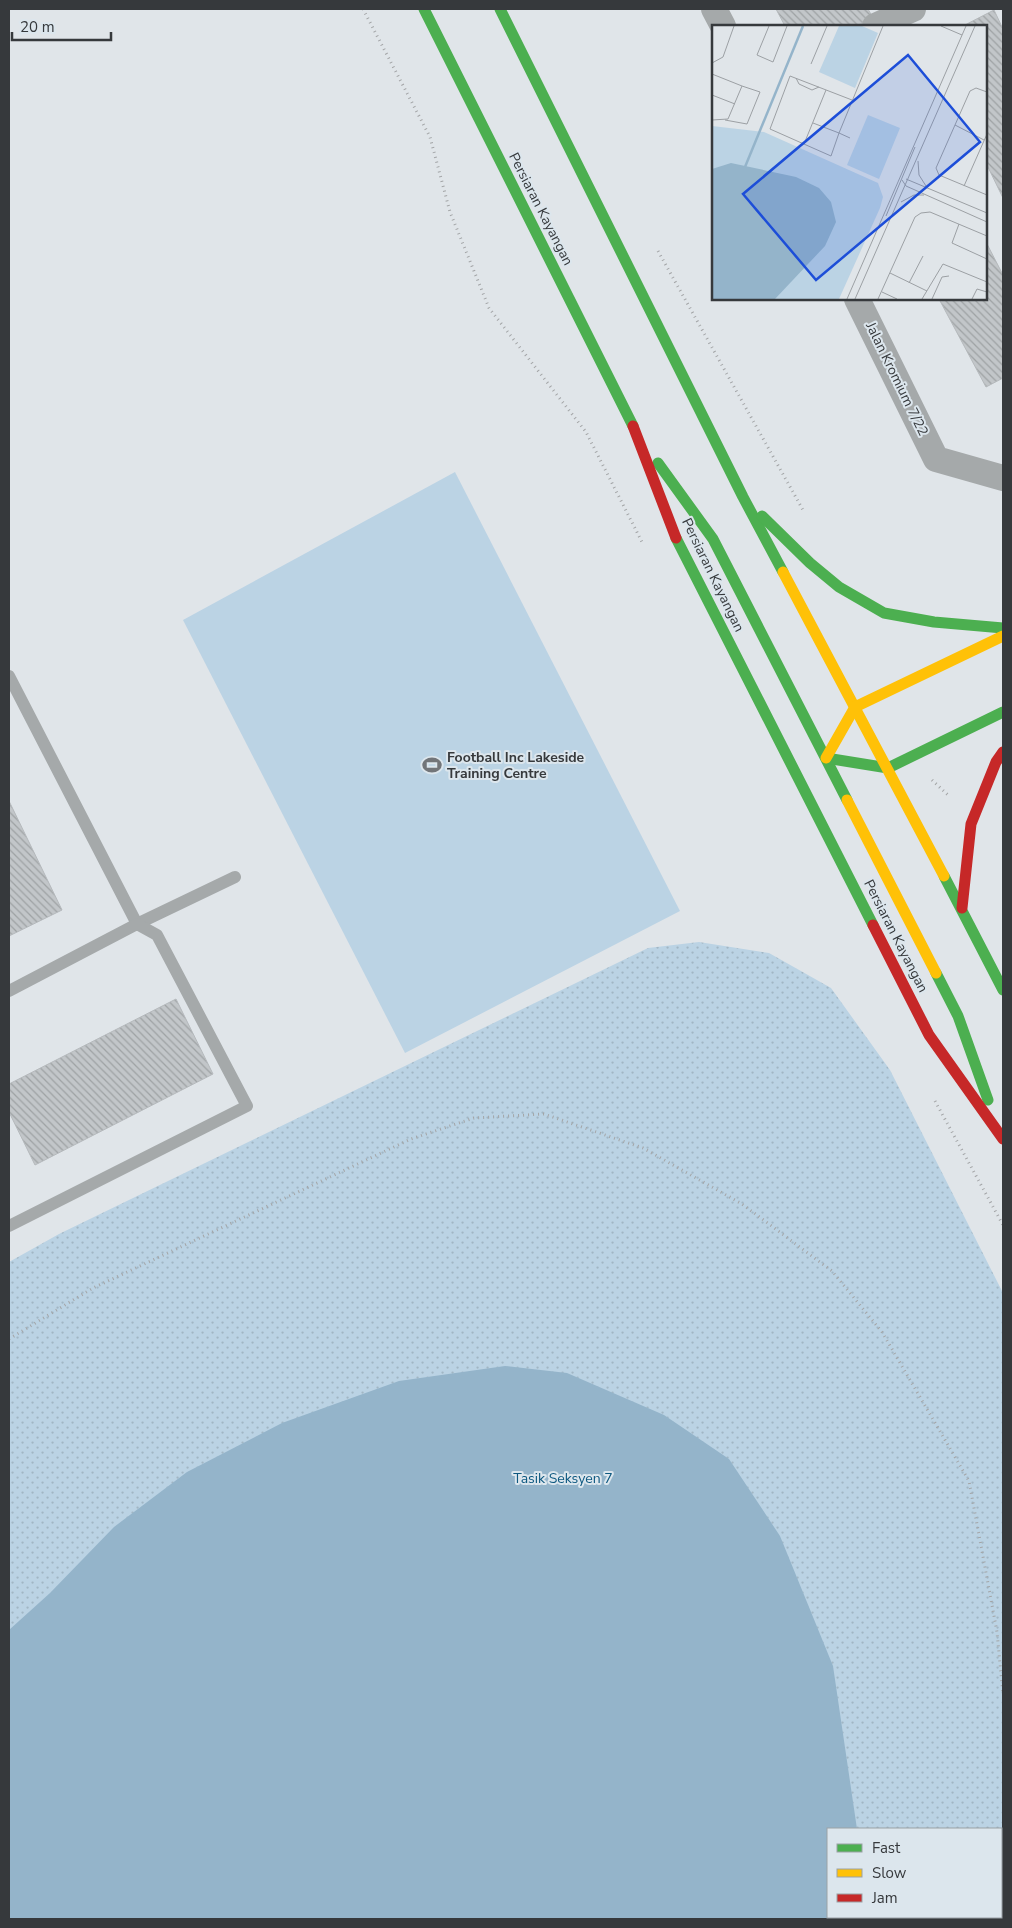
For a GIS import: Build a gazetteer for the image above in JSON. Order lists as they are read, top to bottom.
{
  "streets": {
    "main road": ["Persiaran Kayangan"],
    "street": ["Jalan Kromium 7/22"]
  },
  "parks": ["Tasik Seksyen 7"],
  "places": {
    "sports": ["Football Inc Lakeside Training Centre"]
  },
  "legend": ["Fast", "Slow", "Jam"],
  "scale_bar": "20 m"
}
